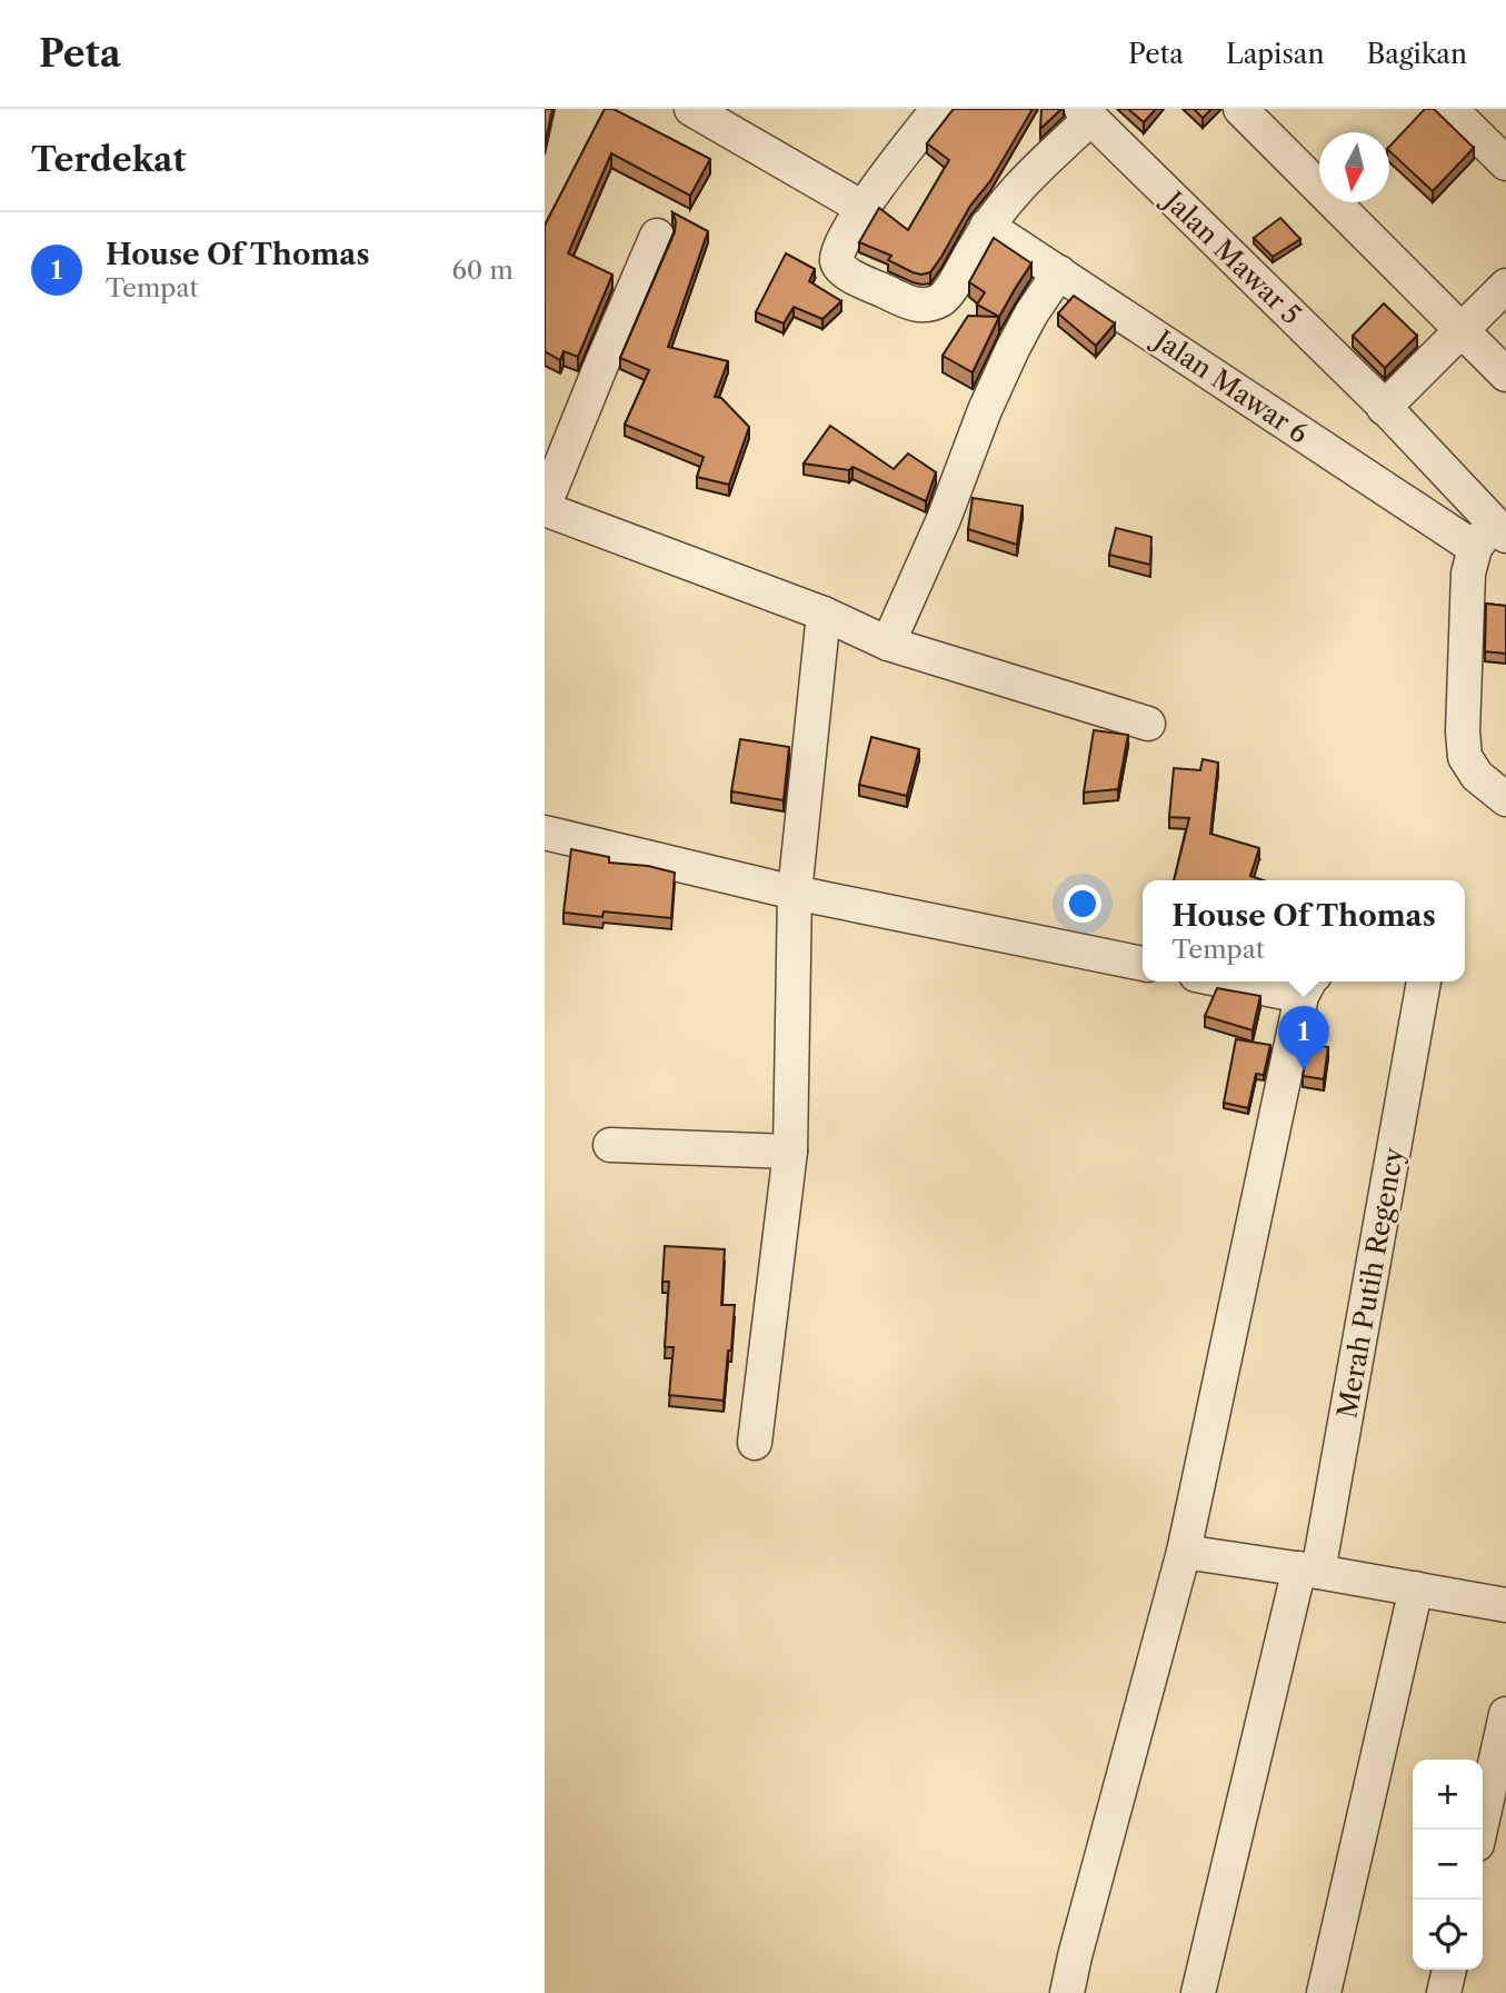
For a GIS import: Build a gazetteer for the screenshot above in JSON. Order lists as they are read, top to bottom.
{
  "streets": {
    "street": ["Jalan Mawar 5", "Jalan Mawar 6", "Merah Putih Regency"]
  },
  "crossings": [
    ["Jalan Mawar 5", "Jalan Mawar 6"]
  ],
  "north": "bottom",
  "page": {
    "header": "Peta",
    "nav": ["Peta", "Lapisan", "Bagikan"],
    "heading": "Terdekat",
    "list": [
      {
        "mark": "1",
        "name": "House Of Thomas",
        "note": "Tempat",
        "value": "60 m"
      }
    ],
    "popup": ["House Of Thomas", "Tempat"],
    "pins": "1",
    "map_buttons": ["+", "−"]
  }
}
